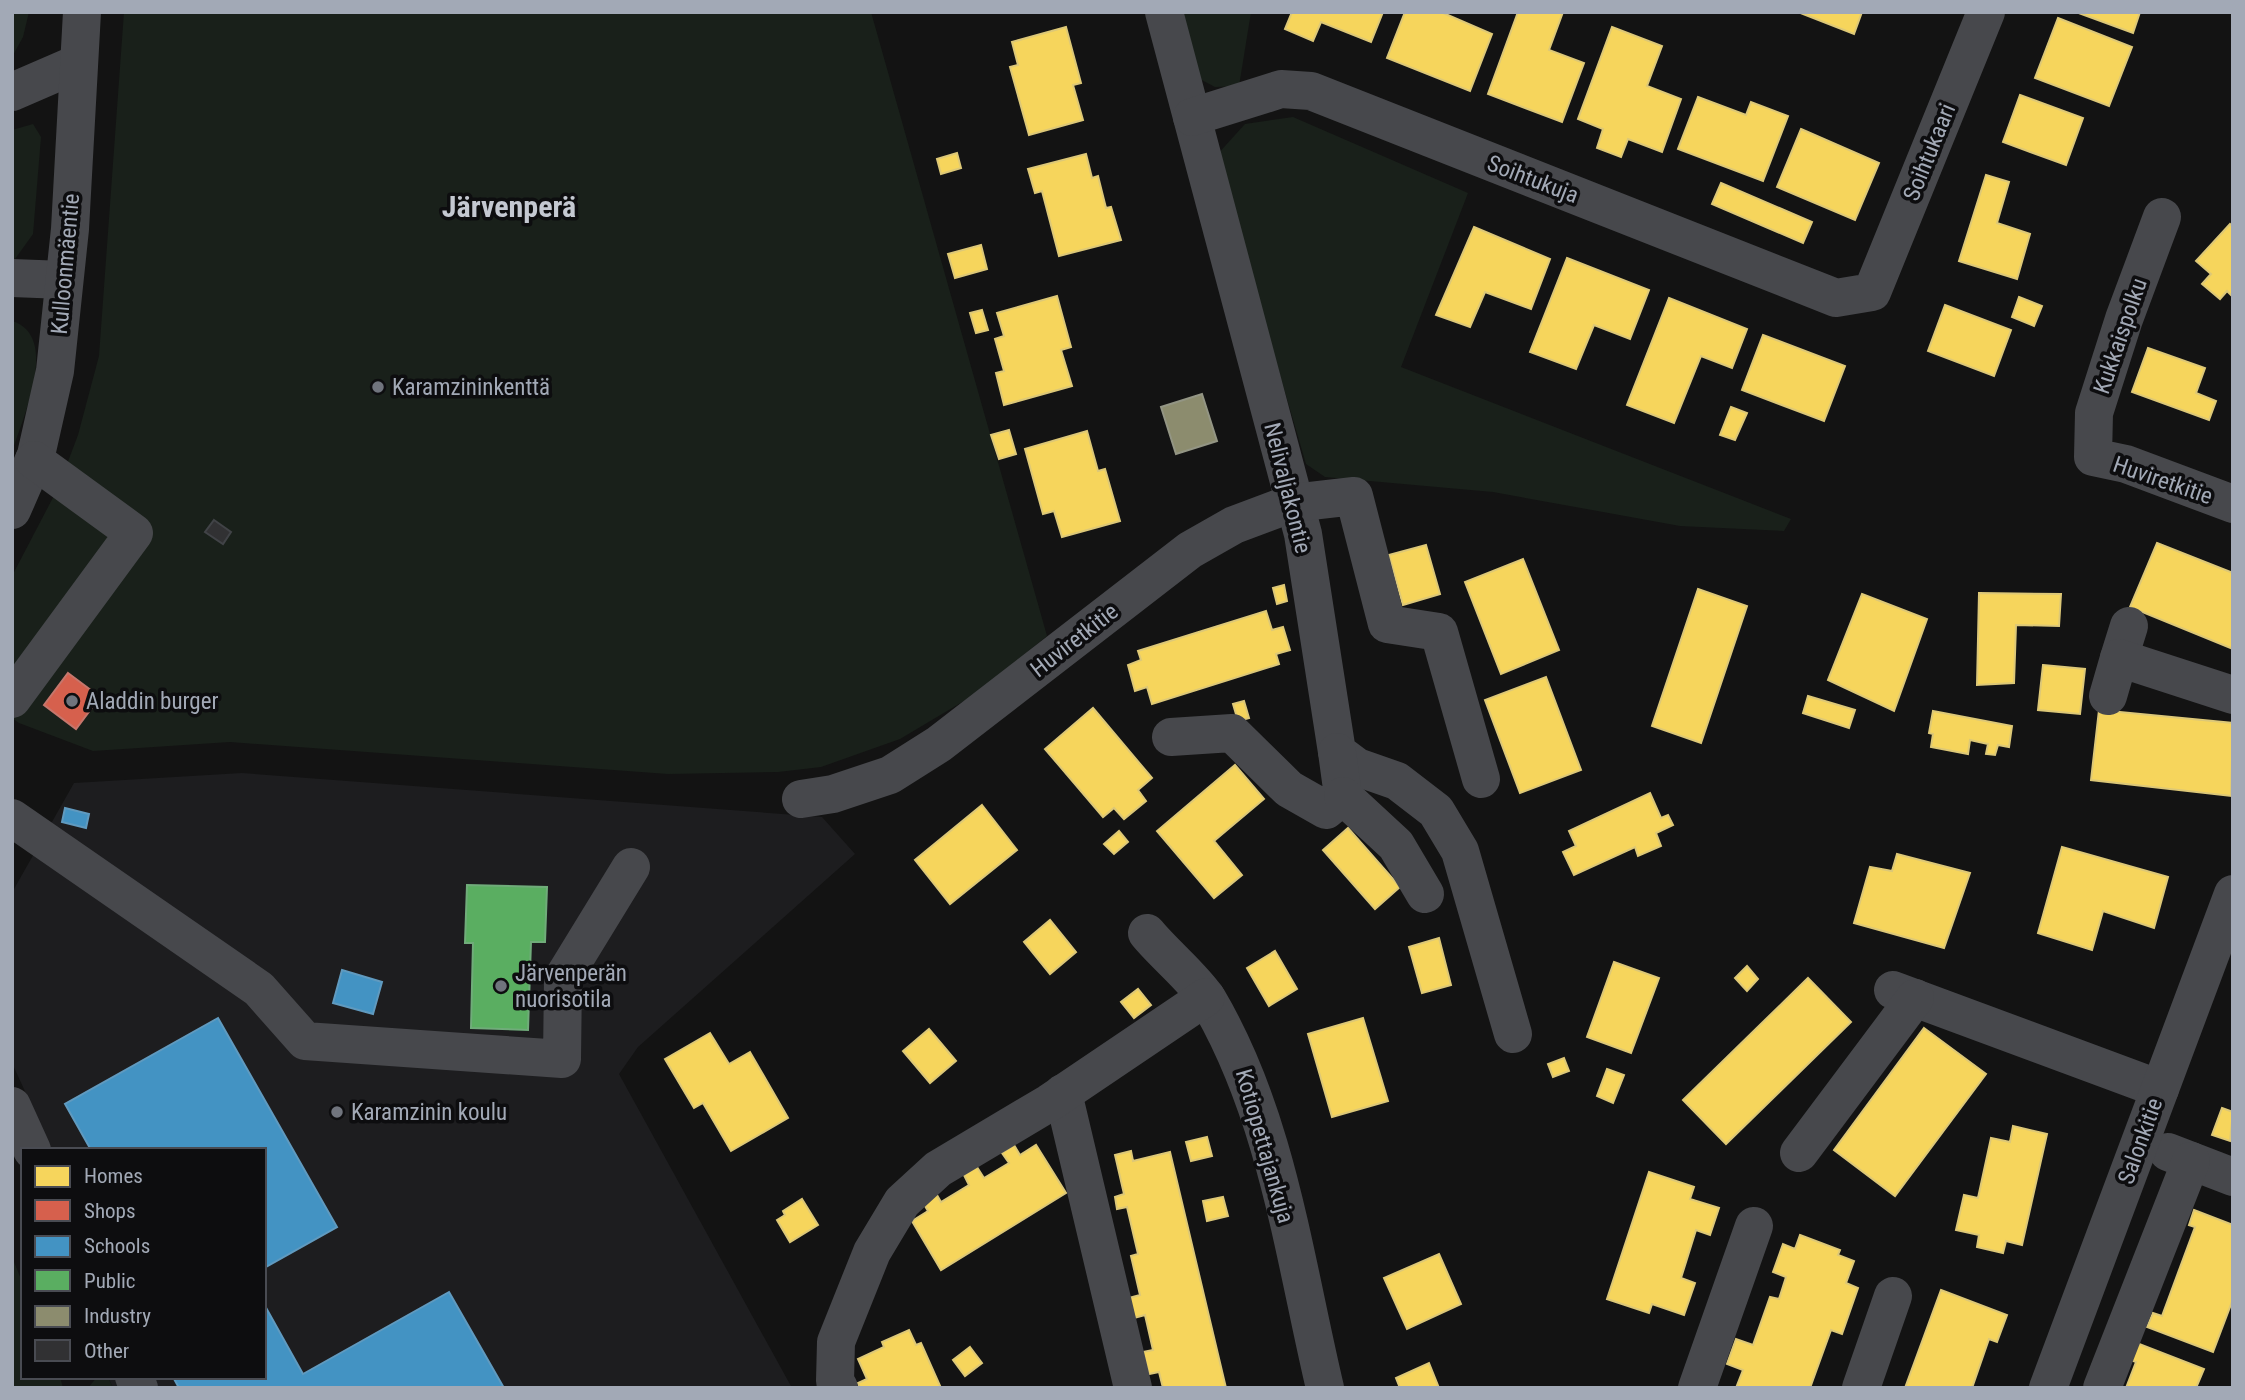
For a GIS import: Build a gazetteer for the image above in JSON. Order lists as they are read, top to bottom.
{
  "streets": {
    "street": [
      "Soihtukaari",
      "Soihtukuja",
      "Kulloonmäentie",
      "Kukkaispolku",
      "Huviretkitie",
      "Nelivaljakontie",
      "Salonkitie",
      "Kotiopettajankuja"
    ]
  },
  "crossings": [
    ["Soihtukaari", "Soihtukuja"],
    ["Soihtukuja", "Nelivaljakontie"],
    ["Kukkaispolku", "Huviretkitie"],
    ["Huviretkitie", "Nelivaljakontie"]
  ],
  "districts": ["Järvenperä"],
  "places": [
    "Karamzininkenttä",
    "Aladdin burger",
    "Järvenperän nuorisotila",
    "Karamzinin koulu"
  ],
  "legend": [
    "Homes",
    "Shops",
    "Schools",
    "Public",
    "Industry",
    "Other"
  ]
}
